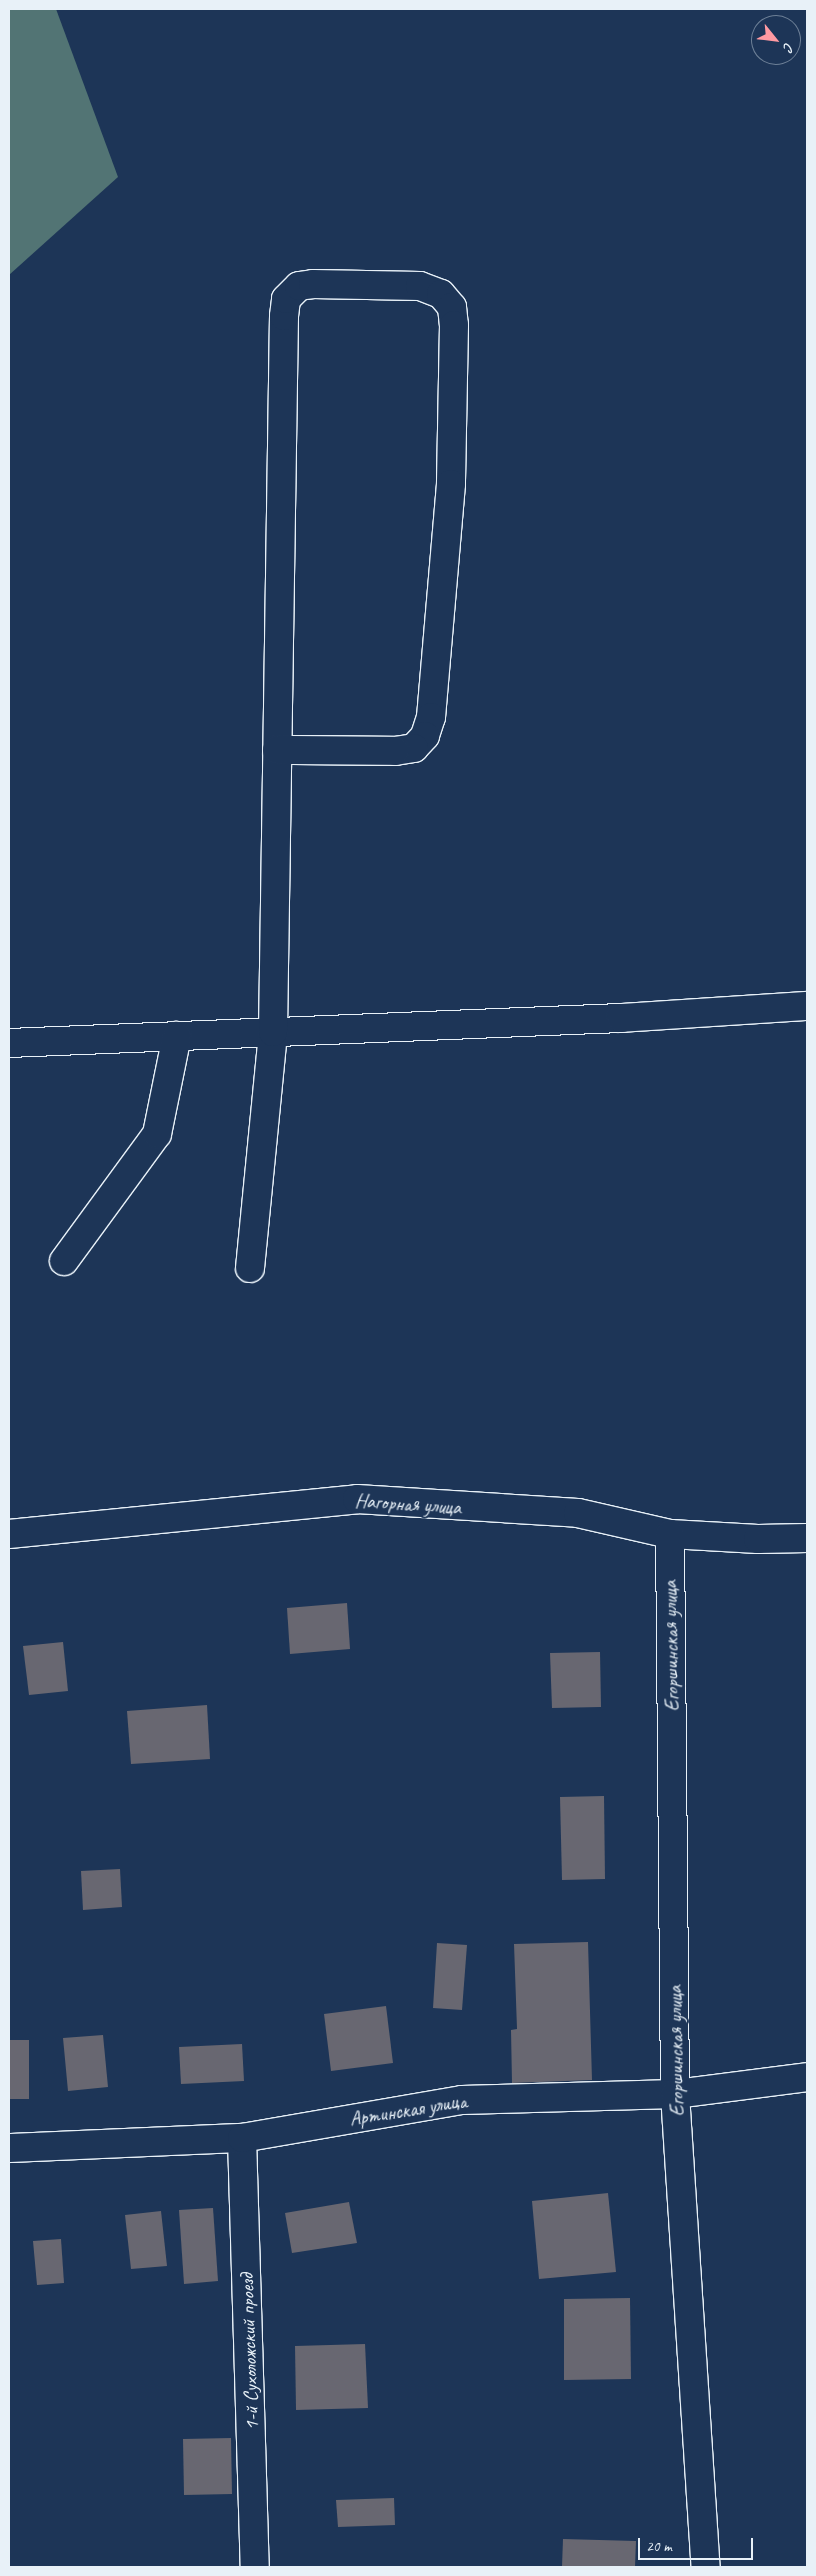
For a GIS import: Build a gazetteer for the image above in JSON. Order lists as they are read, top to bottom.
{
  "streets": {
    "street": [
      "Нагорная улица",
      "Егоршинская улица",
      "Артинская улица",
      "1-й Сухоложский проезд"
    ]
  },
  "crossings": [
    ["Нагорная улица", "Егоршинская улица"],
    ["Егоршинская улица", "Артинская улица"],
    ["Артинская улица", "1-й Сухоложский проезд"]
  ],
  "scale_bar": "20 m",
  "north": "bottom right"
}
